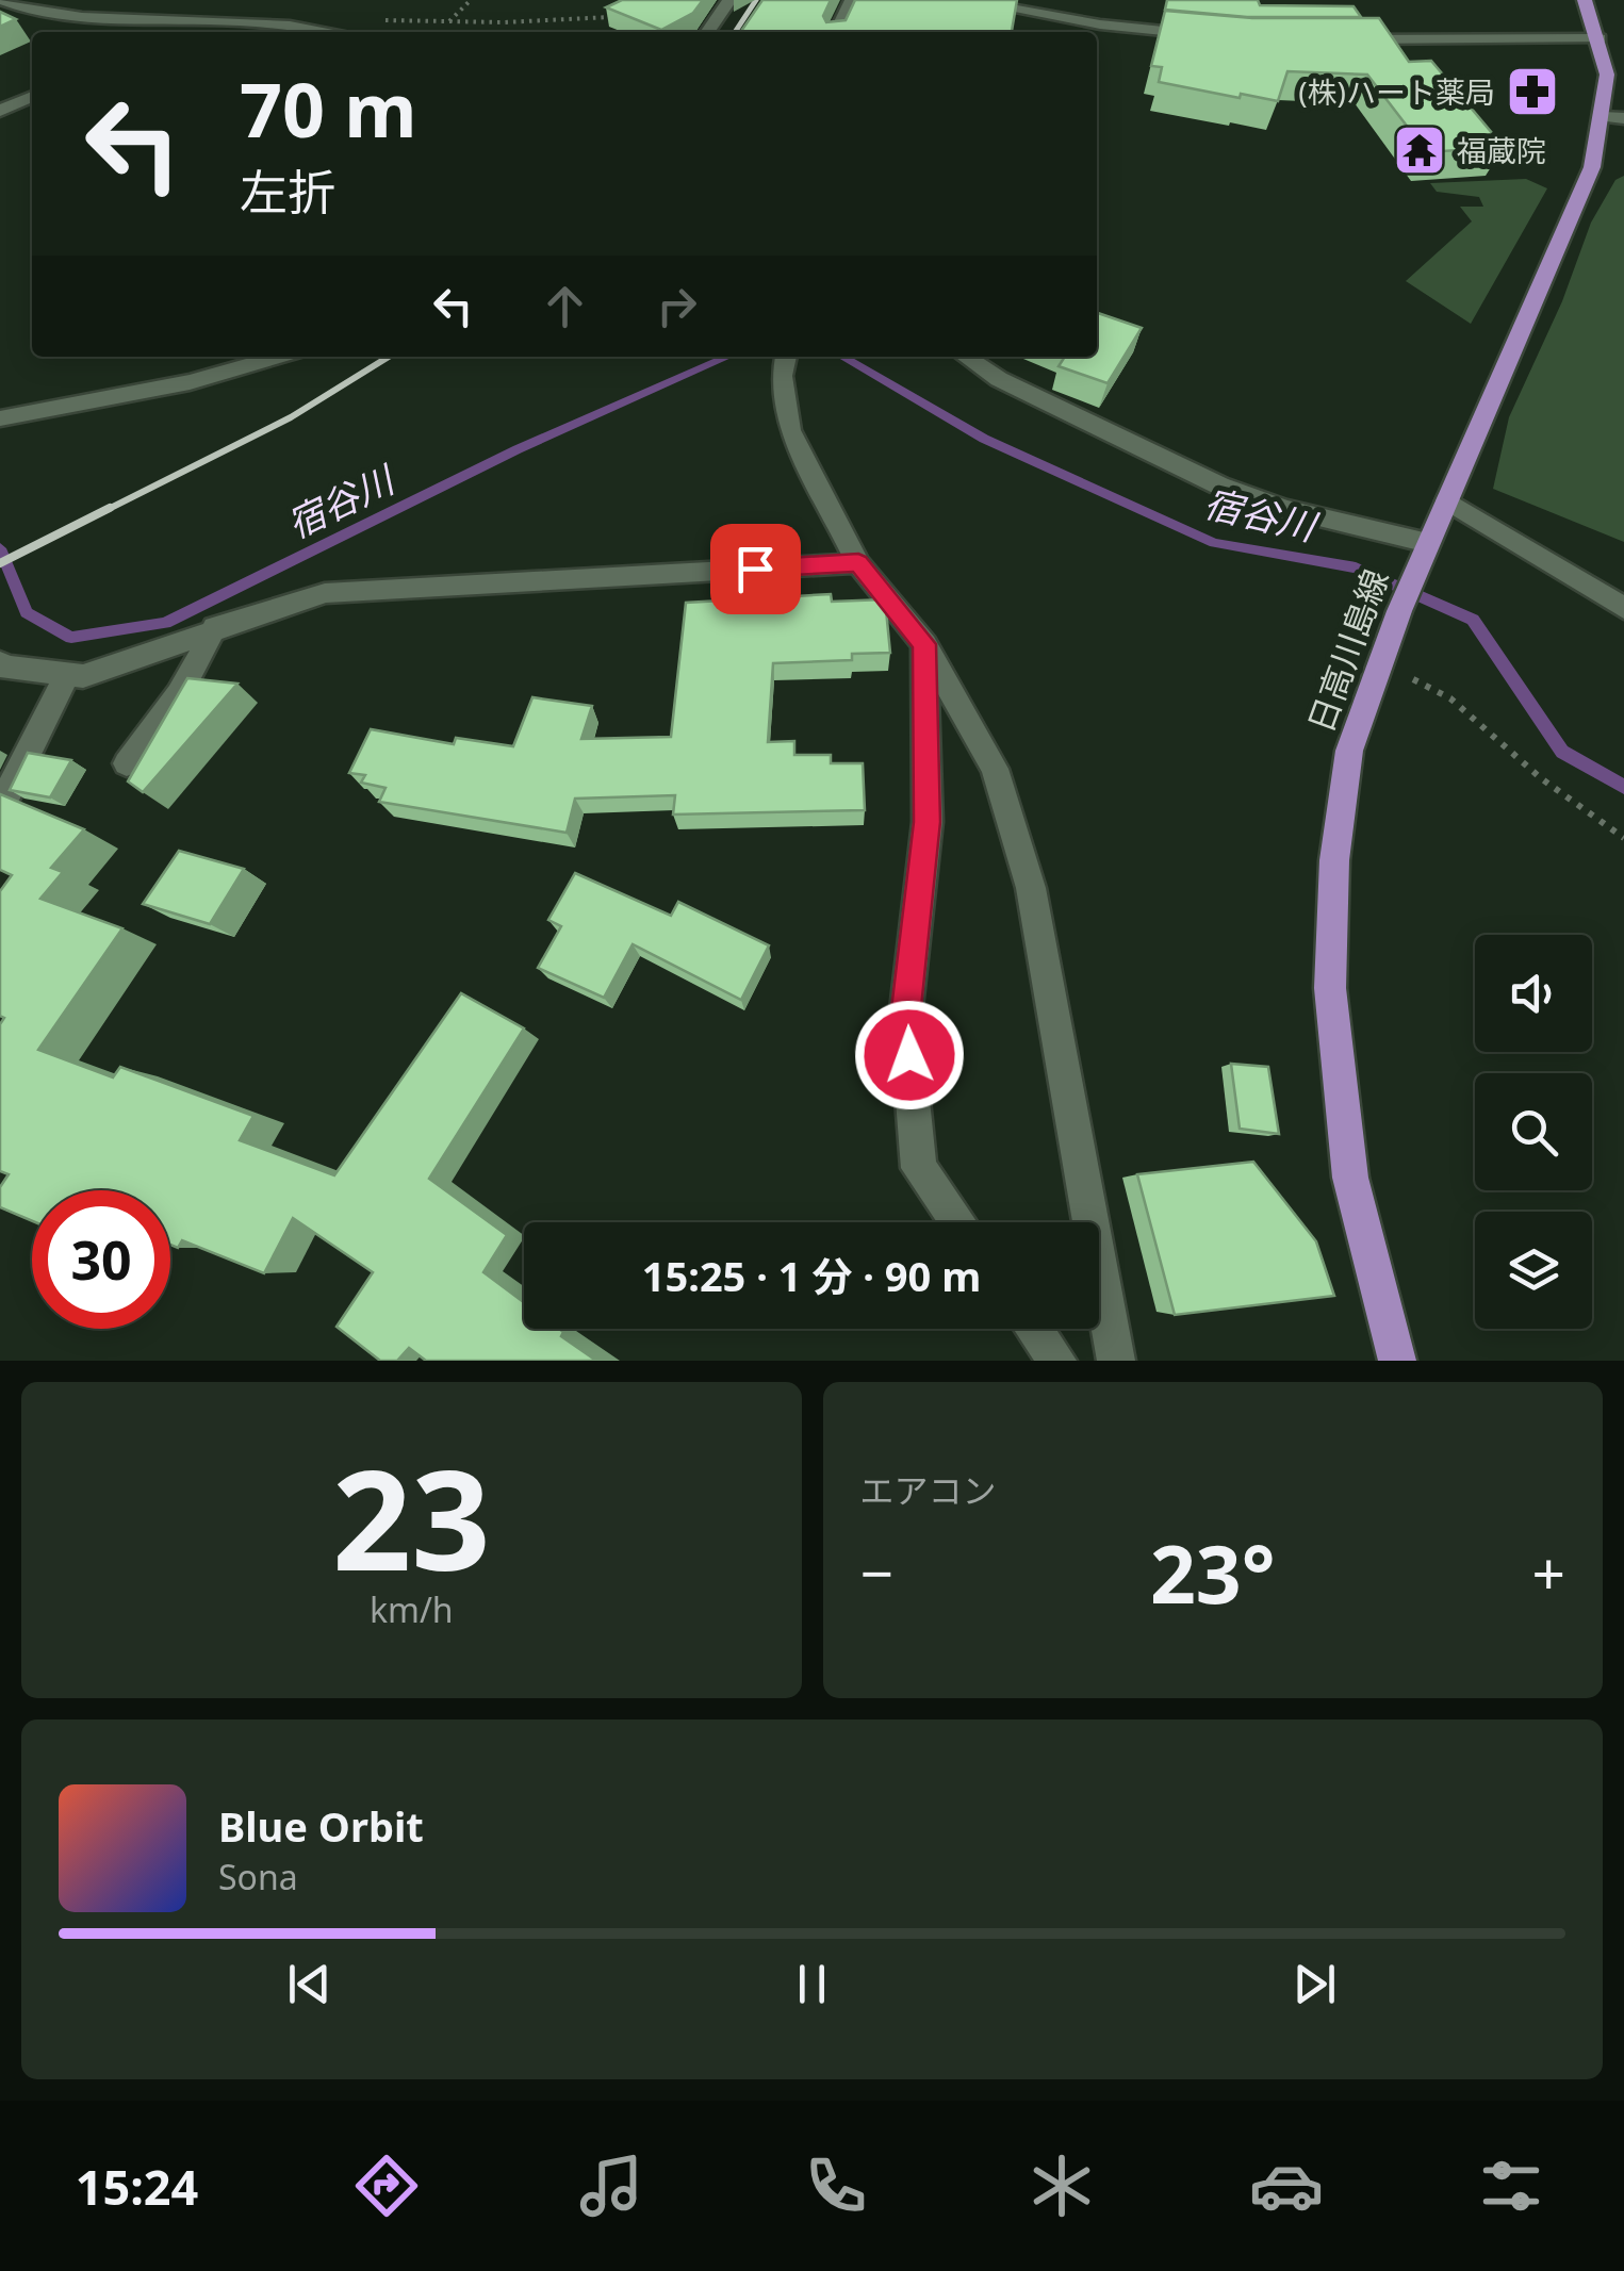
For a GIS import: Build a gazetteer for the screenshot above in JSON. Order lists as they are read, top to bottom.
{
  "streets": {
    "main road": ["日高川島線"]
  },
  "water": ["宿谷川"],
  "places": {
    "pharmacy": ["(株)ハート薬局"],
    "temple": ["福蔵院"]
  },
  "page": {
    "turn": ["70 m", "左折"],
    "limit": "30",
    "trip": "15:25 · 1 分 · 90 m",
    "tile": [
      ["23", "km/h"],
      "エアコン"
    ],
    "heat": ["−", "23°", "+"],
    "song": ["Blue Orbit", "Sona"],
    "tabs": "15:24"
  }
}
